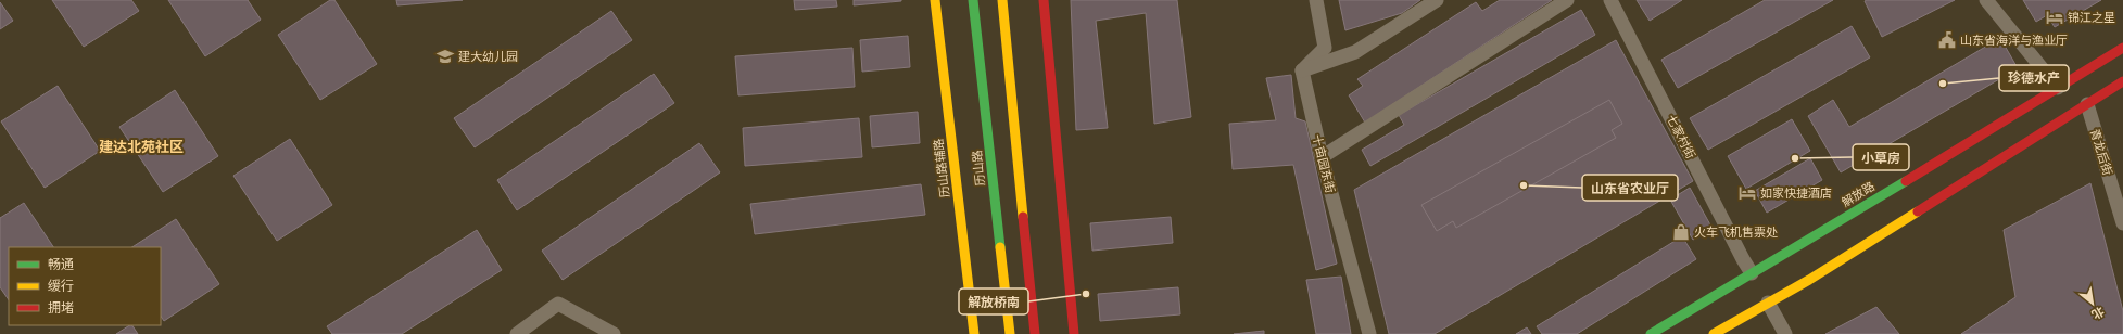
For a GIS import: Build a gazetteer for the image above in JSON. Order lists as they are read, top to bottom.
{
  "streets": {
    "main road": ["历山路辅路", "历山路", "解放路"],
    "street": ["七家村街", "青龙后街", "十亩园东街"]
  },
  "crossings": [
    ["七家村街", "解放路"]
  ],
  "districts": ["建达北苑社区"],
  "places": {
    "hotel": ["锦江之星", "如家快捷酒店"],
    "public building": ["山东省海洋与渔业厅"],
    "school or university": ["建大幼儿园"],
    "other": [
      "珍德水产",
      "小草房",
      "山东省农业厅",
      "解放桥南"
    ],
    "shop": ["火车飞机售票处"]
  },
  "legend": ["畅通", "缓行", "拥堵"],
  "north": "bottom right"
}
